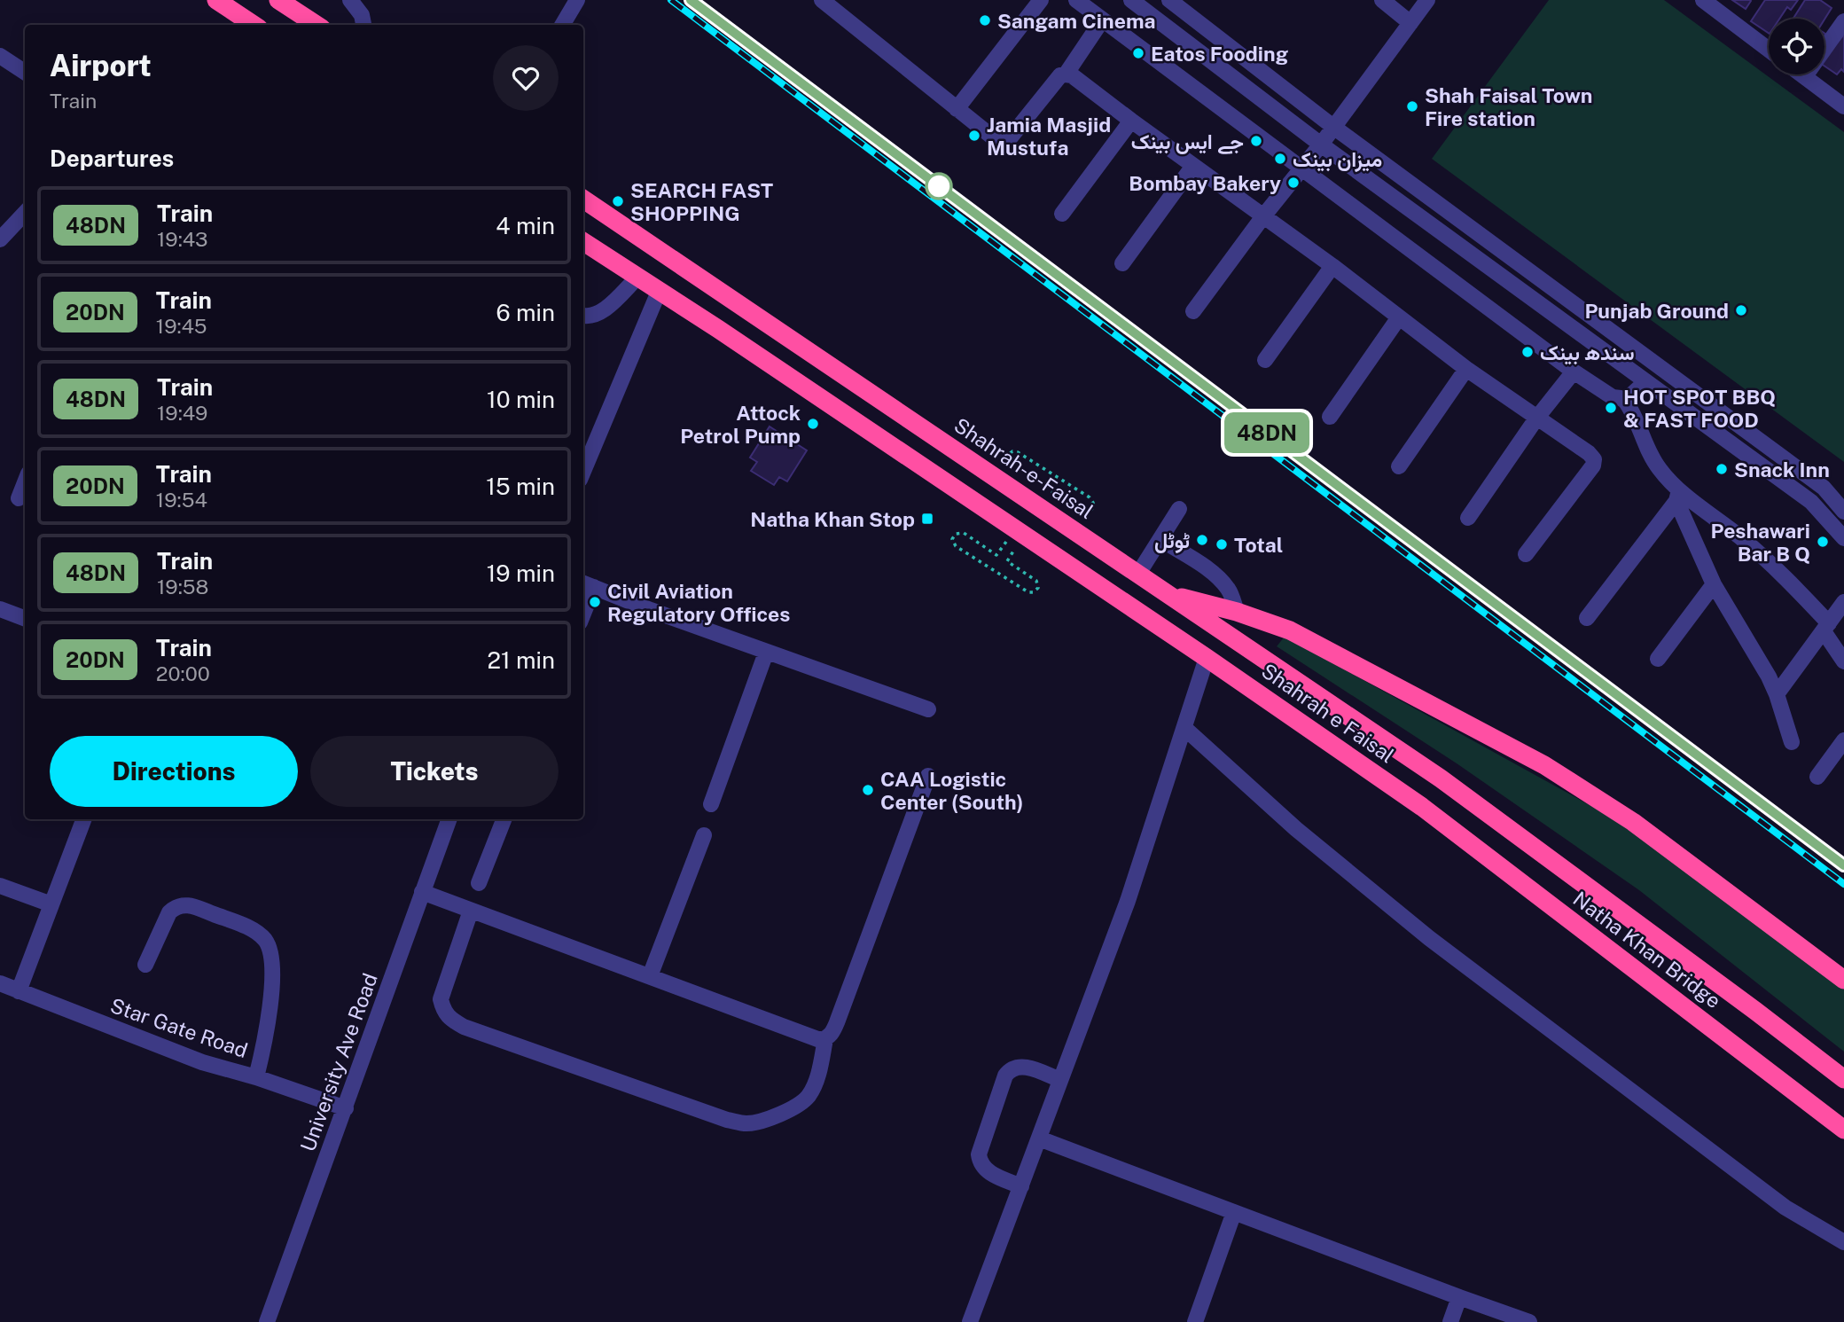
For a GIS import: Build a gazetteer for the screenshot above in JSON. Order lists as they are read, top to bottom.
{
  "streets": {
    "highway": ["Shahrah-e-Faisal", "Shahrah e Faisal", "Natha Khan Bridge"],
    "street": ["Star Gate Road", "University Ave Road"]
  },
  "crossings": [
    ["Shahrah-e-Faisal", "Natha Khan Bridge"],
    ["Shahrah e Faisal", "Natha Khan Bridge"],
    ["Star Gate Road", "University Ave Road"]
  ],
  "places": {
    "other": [
      "Sangam Cinema",
      "Eatos Fooding",
      "Shah Faisal Town Fire station",
      "Jamia Masjid Mustufa",
      "جے ایس بینک",
      "میزان بینک",
      "Bombay Bakery",
      "SEARCH FAST SHOPPING",
      "Punjab Ground",
      "سندھ بینک",
      "HOT SPOT BBQ & FAST FOOD",
      "Attock Petrol Pump",
      "Snack Inn",
      "ٹوٹل",
      "Peshawari Bar B Q",
      "Total",
      "Civil Aviation Regulatory Offices",
      "CAA Logistic Center (South)"
    ],
    "transit": ["Natha Khan Stop"]
  },
  "page": {
    "on_map": "48DN",
    "heading": [
      ["Airport", "Train"],
      "Departures"
    ],
    "list": [
      {
        "mark": "48DN",
        "name": "Train",
        "note": "19:43",
        "value": "4 min"
      },
      {
        "mark": "20DN",
        "name": "Train",
        "note": "19:45",
        "value": "6 min"
      },
      {
        "mark": "48DN",
        "name": "Train",
        "note": "19:49",
        "value": "10 min"
      },
      {
        "mark": "20DN",
        "name": "Train",
        "note": "19:54",
        "value": "15 min"
      },
      {
        "mark": "48DN",
        "name": "Train",
        "note": "19:58",
        "value": "19 min"
      },
      {
        "mark": "20DN",
        "name": "Train",
        "note": "20:00",
        "value": "21 min"
      }
    ],
    "buttons": ["Directions", "Tickets"]
  }
}
